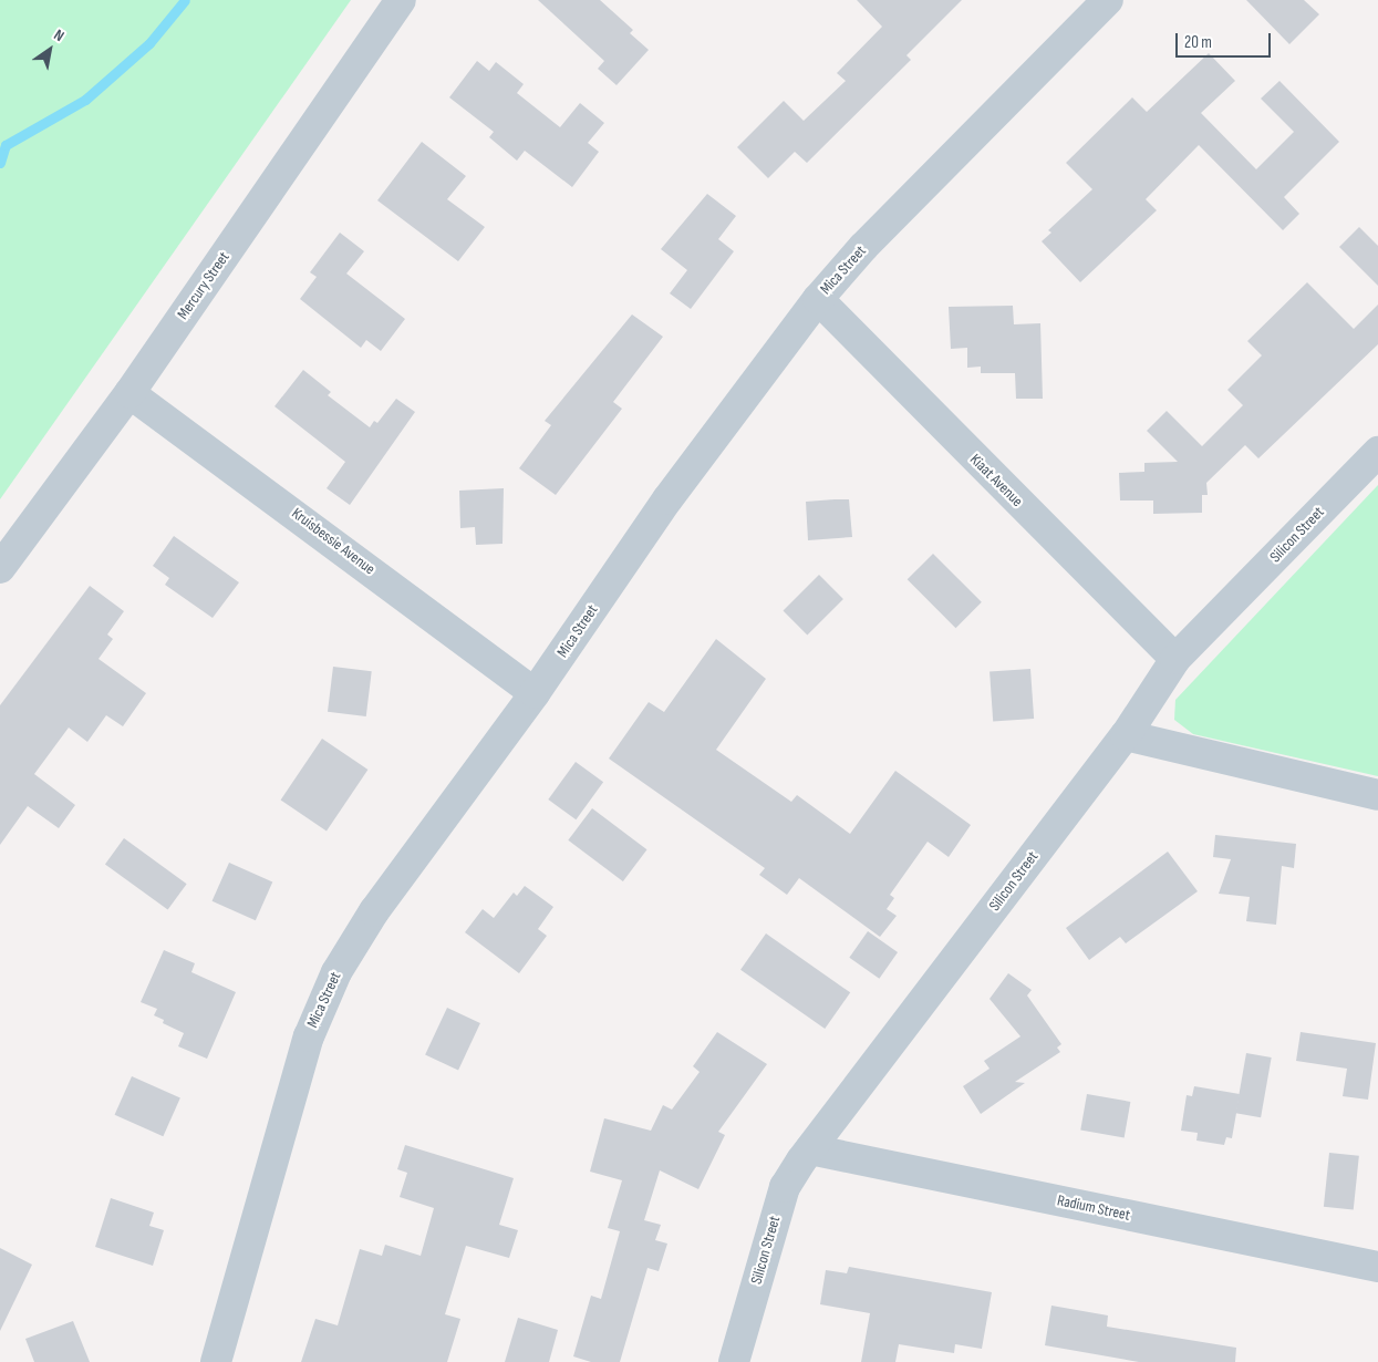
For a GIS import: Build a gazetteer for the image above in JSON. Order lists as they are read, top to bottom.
{
  "streets": {
    "street": [
      "Mica Street",
      "Mercury Street",
      "Kiaat Avenue",
      "Silicon Street",
      "Kruisbessie Avenue",
      "Radium Street"
    ]
  },
  "crossings": [
    ["Mica Street", "Kiaat Avenue"],
    ["Mica Street", "Kruisbessie Avenue"],
    ["Mercury Street", "Kruisbessie Avenue"],
    ["Kiaat Avenue", "Silicon Street"],
    ["Silicon Street", "Radium Street"]
  ],
  "scale_bar": "20 m",
  "north": "top right"
}
